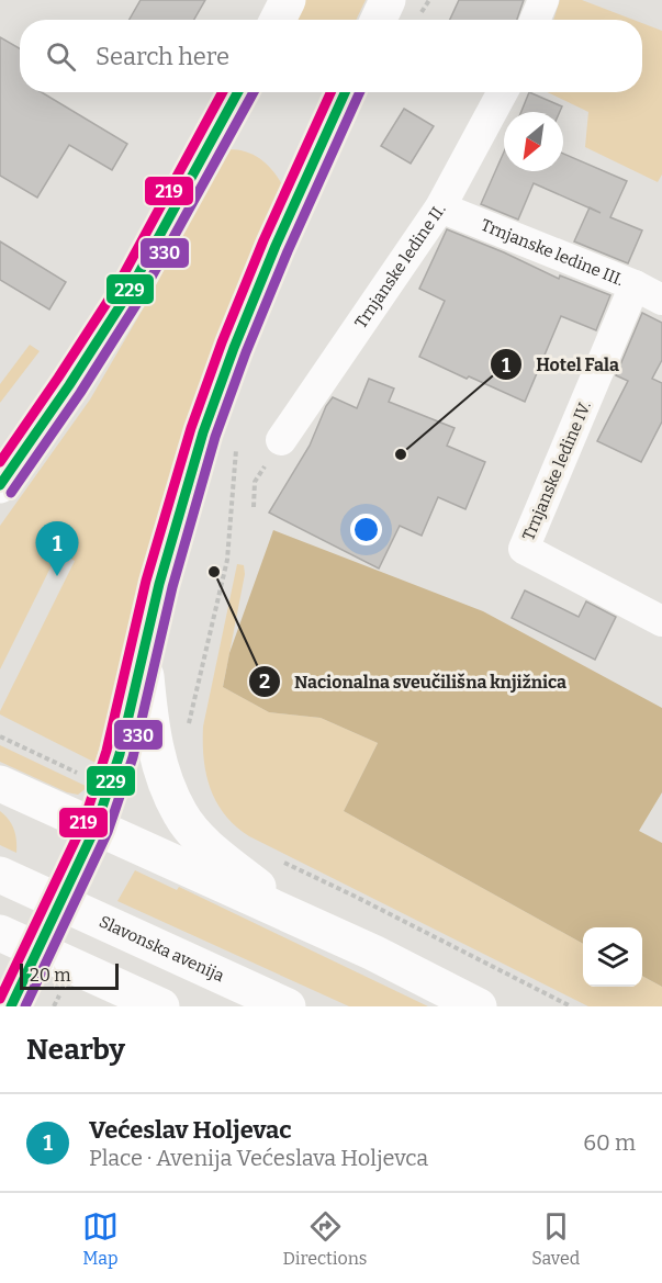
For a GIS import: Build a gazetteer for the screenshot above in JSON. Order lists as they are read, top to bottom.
{
  "streets": {
    "main road": ["Slavonska avenija"],
    "street": ["Trnjanske ledine III.", "Trnjanske ledine II.", "Trnjanske ledine IV."]
  },
  "crossings": [
    ["Trnjanske ledine III.", "Trnjanske ledine II."],
    ["Trnjanske ledine III.", "Trnjanske ledine IV."]
  ],
  "places": ["Hotel Fala", "Nacionalna sveučilišna knjižnica"],
  "lines": ["transit line 229", "transit line 330", "transit line 219"],
  "scale_bar": "20 m",
  "north": "bottom left",
  "page": {
    "search": "Search here",
    "pins": "1",
    "scale": "20 m",
    "heading": "Nearby",
    "list": [
      {
        "mark": "1",
        "name": "Većeslav Holjevac",
        "note": "Place · Avenija Većeslava Holjevca",
        "value": "60 m"
      }
    ],
    "nav": ["Map", "Directions", "Saved"]
  }
}
